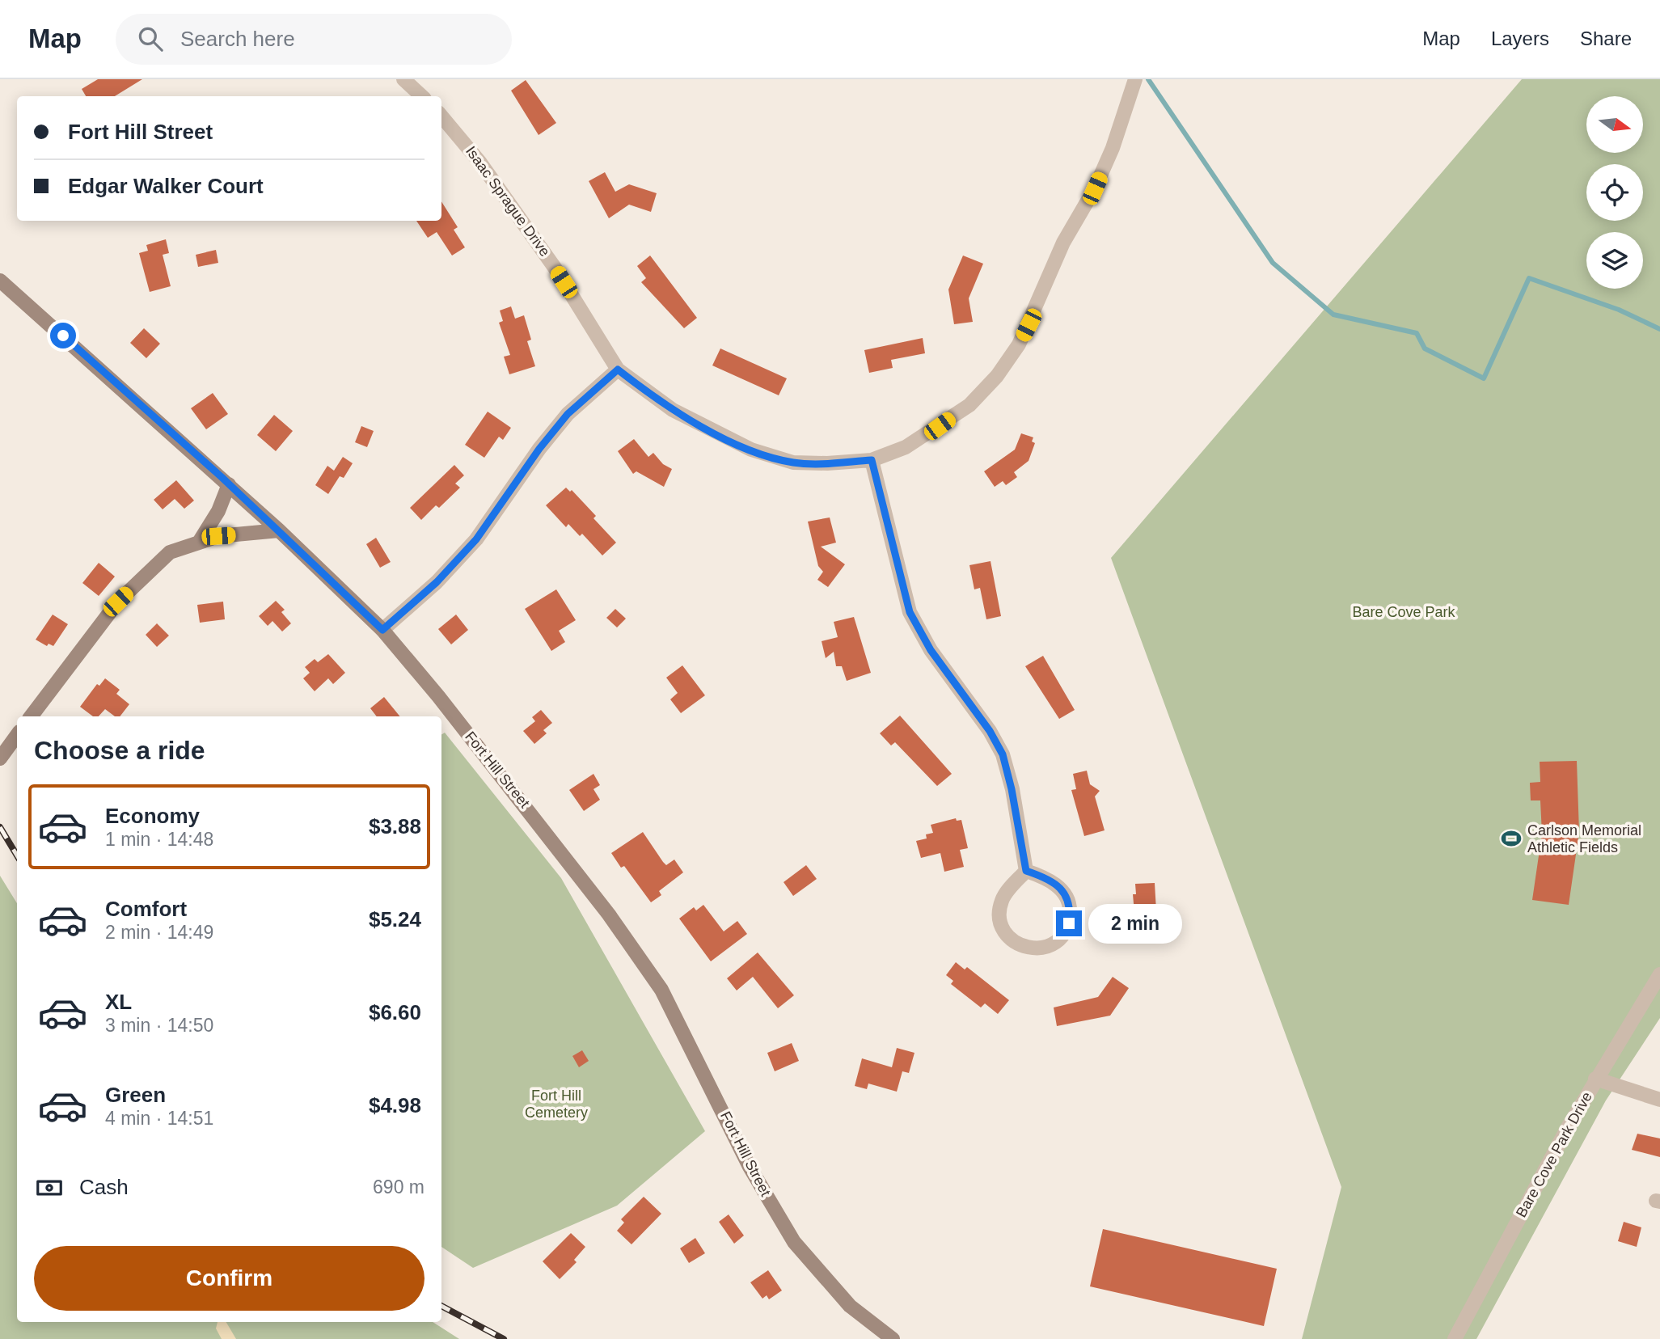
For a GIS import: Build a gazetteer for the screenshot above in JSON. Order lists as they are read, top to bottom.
{
  "streets": {
    "main road": ["Fort Hill Street"],
    "street": ["Isaac Sprague Drive", "Bare Cove Park Drive"]
  },
  "parks": ["Bare Cove Park", "Fort Hill Cemetery"],
  "places": {
    "sports": ["Carlson Memorial Athletic Fields"]
  },
  "north": "right",
  "page": {
    "header": "Map",
    "search": "Search here",
    "nav": ["Map", "Layers", "Share"],
    "banner": ["Fort Hill Street", "Edgar Walker Court"],
    "heading": "Choose a ride",
    "list": [
      {
        "name": "Economy",
        "note": "1 min · 14:48",
        "value": "$3.88"
      },
      {
        "name": "Comfort",
        "note": "2 min · 14:49",
        "value": "$5.24"
      },
      {
        "name": "XL",
        "note": "3 min · 14:50",
        "value": "$6.60"
      },
      {
        "name": "Green",
        "note": "4 min · 14:51",
        "value": "$4.98"
      }
    ],
    "bubble": "2 min",
    "pay": ["Cash", "690 m"],
    "buttons": "Confirm"
  }
}
